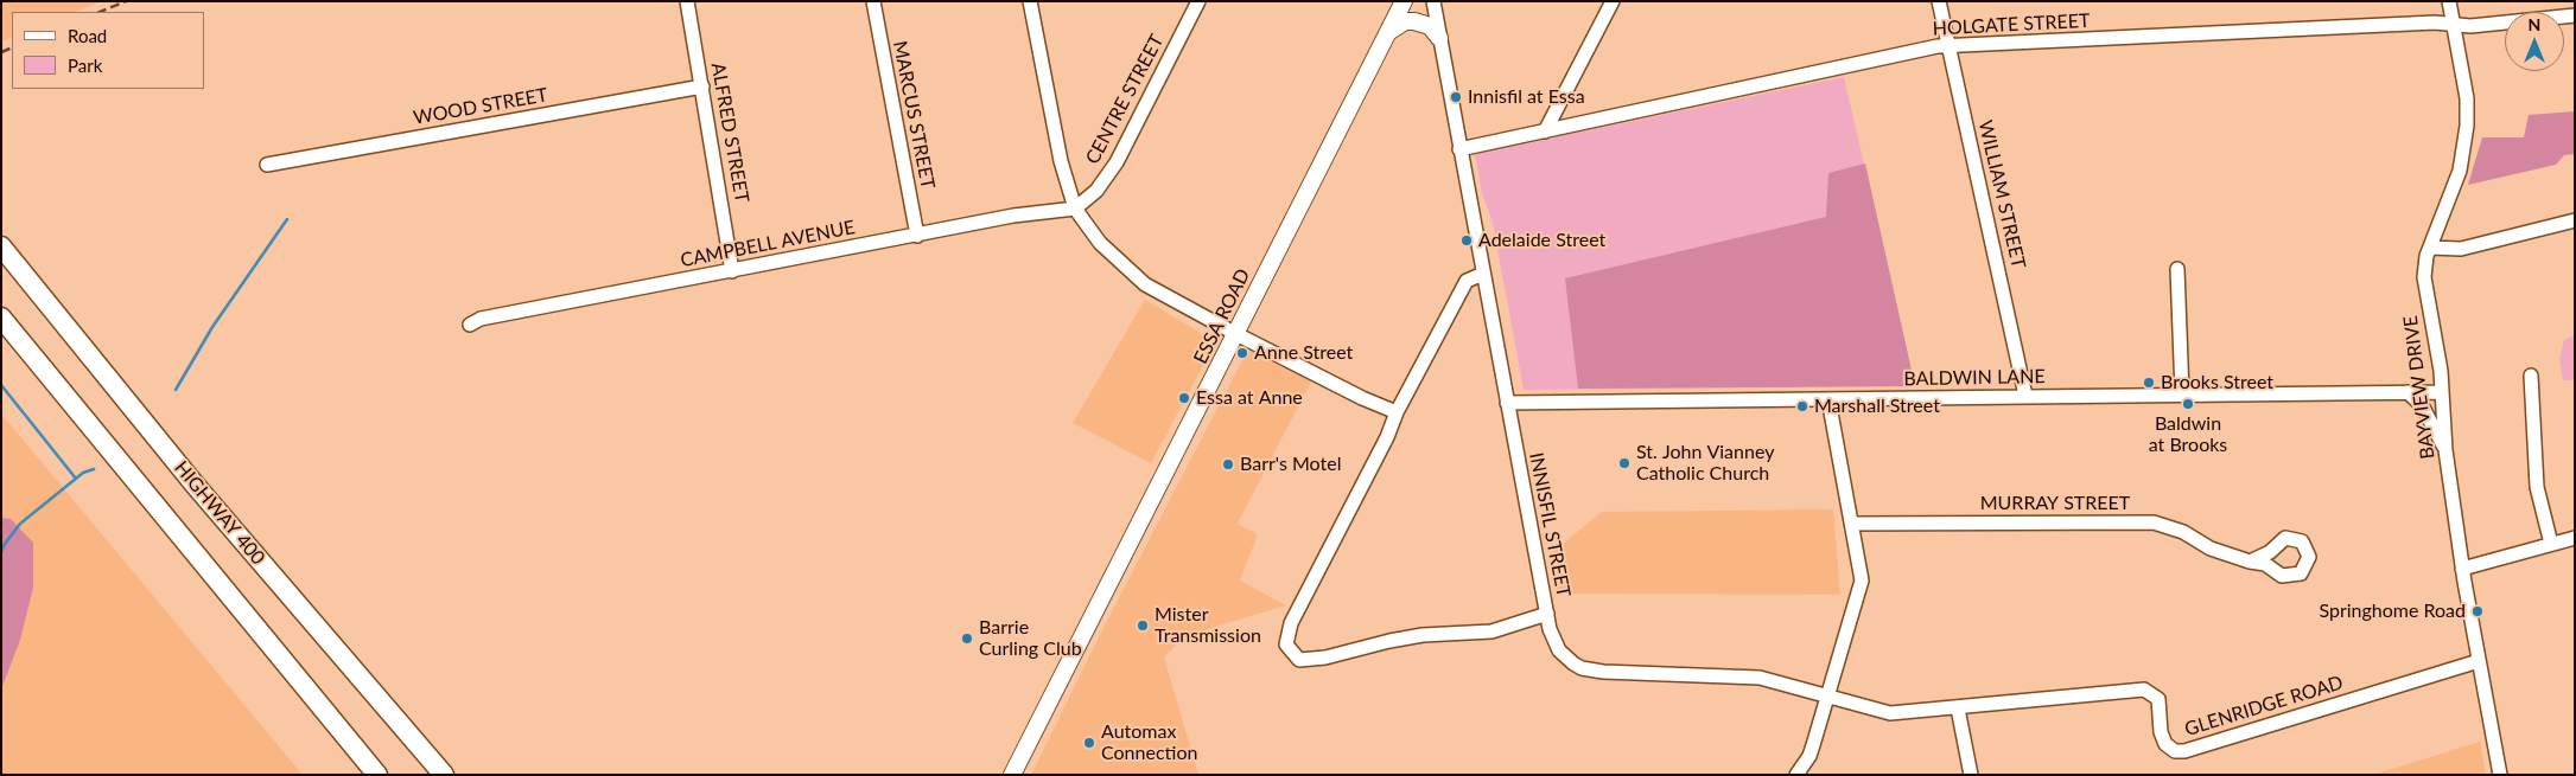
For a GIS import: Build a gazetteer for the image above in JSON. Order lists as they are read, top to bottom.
{
  "streets": {
    "highway": ["HIGHWAY 400"],
    "main road": ["ESSA ROAD"],
    "street": [
      "HOLGATE STREET",
      "CENTRE STREET",
      "WOOD STREET",
      "MARCUS STREET",
      "ALFRED STREET",
      "WILLIAM STREET",
      "CAMPBELL AVENUE",
      "BALDWIN LANE",
      "BAYVIEW DRIVE",
      "MURRAY STREET",
      "INNISFIL STREET",
      "GLENRIDGE ROAD"
    ]
  },
  "crossings": [
    ["HOLGATE STREET", "WILLIAM STREET"],
    ["HOLGATE STREET", "BAYVIEW DRIVE"],
    ["HOLGATE STREET", "INNISFIL STREET"],
    ["CENTRE STREET", "CAMPBELL AVENUE"],
    ["WOOD STREET", "ALFRED STREET"],
    ["MARCUS STREET", "CAMPBELL AVENUE"],
    ["ALFRED STREET", "CAMPBELL AVENUE"],
    ["WILLIAM STREET", "BALDWIN LANE"],
    ["BALDWIN LANE", "BAYVIEW DRIVE"],
    ["BALDWIN LANE", "INNISFIL STREET"],
    ["BAYVIEW DRIVE", "GLENRIDGE ROAD"],
    ["INNISFIL STREET", "GLENRIDGE ROAD"]
  ],
  "places": [
    "Innisfil at Essa",
    "Adelaide Street",
    "Anne Street",
    "Brooks Street",
    "Essa at Anne",
    "Baldwin at Brooks",
    "Marshall Street",
    "St. John Vianney Catholic Church",
    "Barr's Motel",
    "Springhome Road",
    "Mister Transmission",
    "Barrie Curling Club",
    "Automax Connection"
  ],
  "legend": ["Road", "Park"],
  "north": "top"
}
